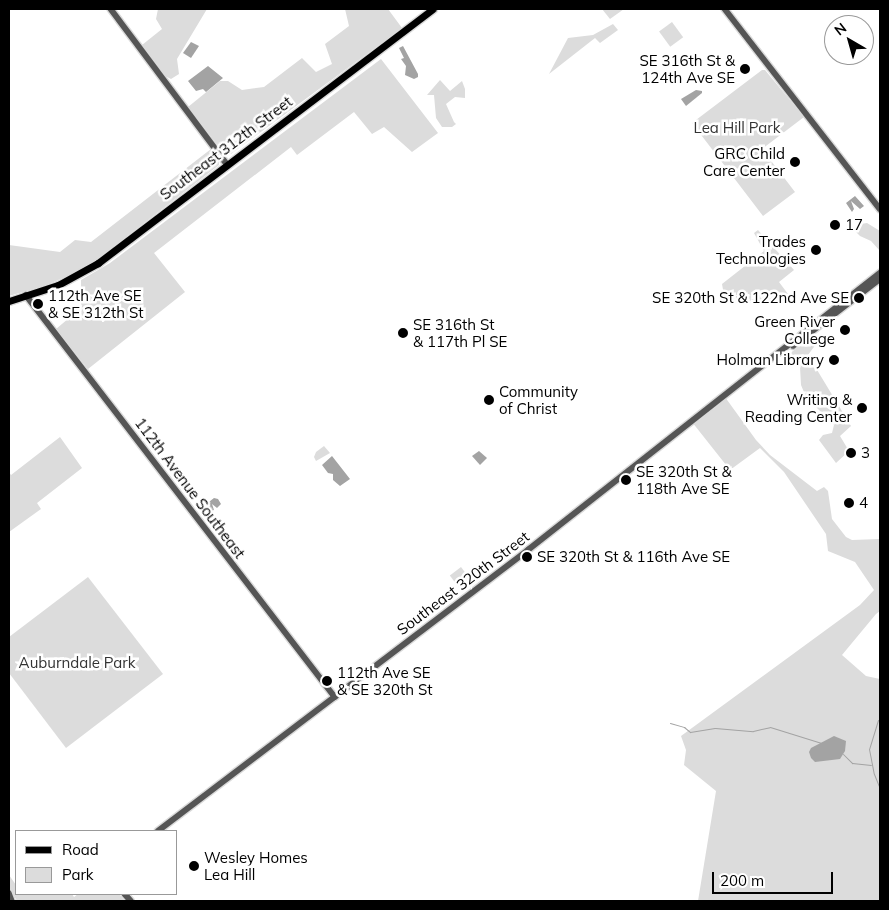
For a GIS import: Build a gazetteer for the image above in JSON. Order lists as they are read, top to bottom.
{
  "streets": {
    "main road": ["Southeast 312th Street"],
    "street": ["112th Avenue Southeast", "Southeast 320th Street"]
  },
  "crossings": [
    ["Southeast 312th Street", "112th Avenue Southeast"],
    ["112th Avenue Southeast", "Southeast 320th Street"]
  ],
  "parks": ["Lea Hill Park", "Auburndale Park"],
  "places": [
    "SE 316th St & 124th Ave SE",
    "GRC Child Care Center",
    "17",
    "Trades Technologies",
    "SE 320th St & 122nd Ave SE",
    "112th Ave SE & SE 312th St",
    "Green River College",
    "SE 316th St & 117th Pl SE",
    "Holman Library",
    "Community of Christ",
    "Writing & Reading Center",
    "3",
    "SE 320th St & 118th Ave SE",
    "4",
    "SE 320th St & 116th Ave SE",
    "112th Ave SE & SE 320th St",
    "Wesley Homes Lea Hill"
  ],
  "legend": ["Road", "Park"],
  "scale_bar": "200 m",
  "north": "top left"
}
